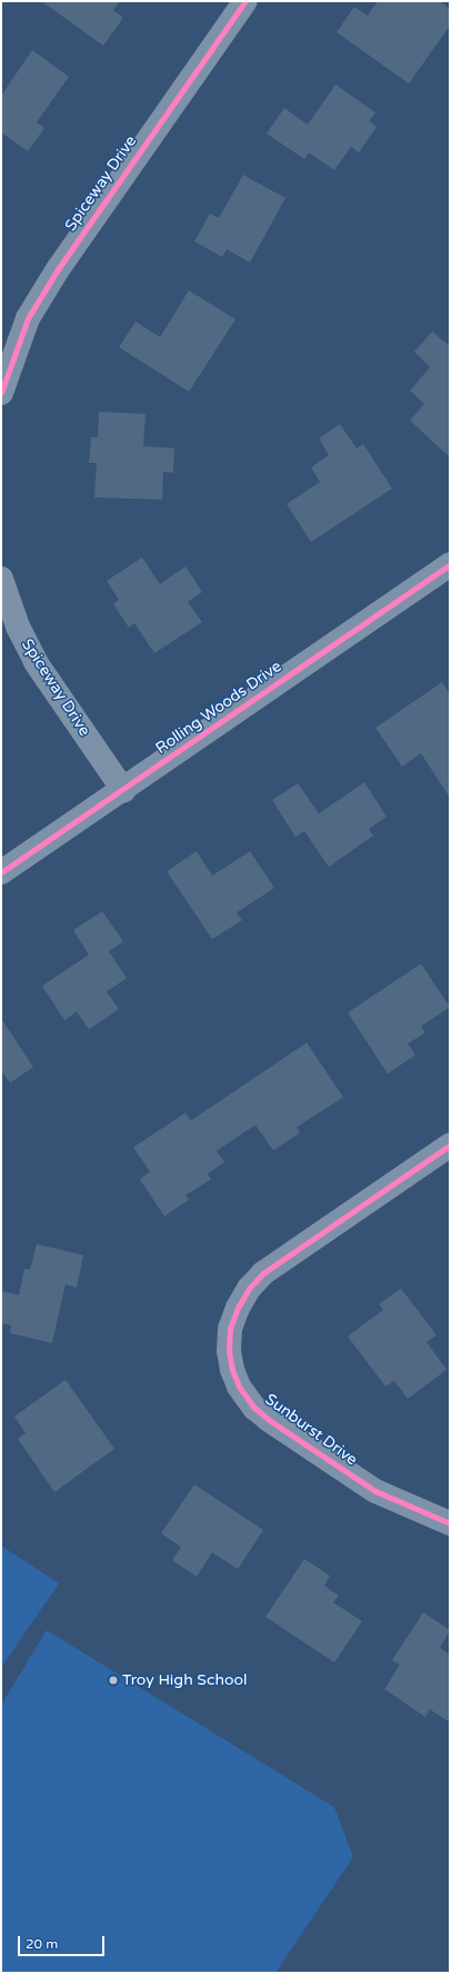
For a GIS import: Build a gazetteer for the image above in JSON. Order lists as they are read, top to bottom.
{
  "streets": {
    "street": ["Spiceway Drive", "Rolling Woods Drive", "Sunburst Drive"]
  },
  "crossings": [
    ["Spiceway Drive", "Rolling Woods Drive"]
  ],
  "places": ["Troy High School"],
  "scale_bar": "20 m"
}
